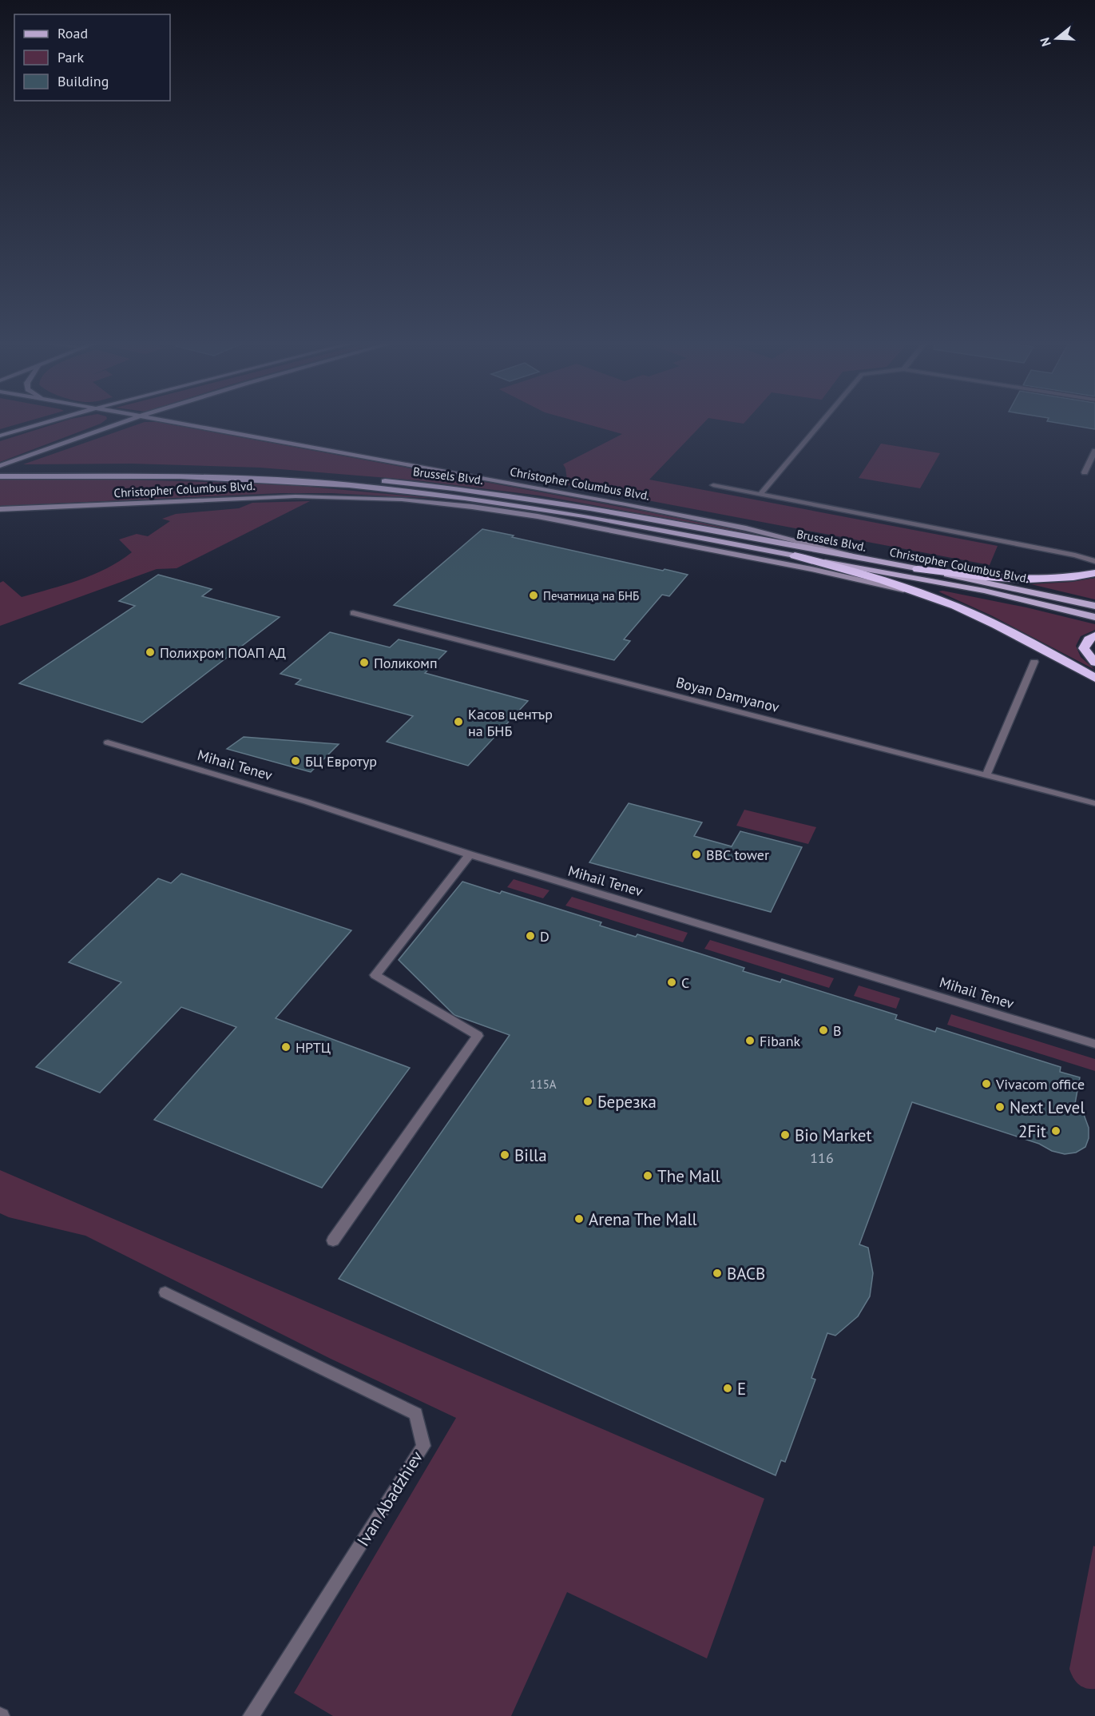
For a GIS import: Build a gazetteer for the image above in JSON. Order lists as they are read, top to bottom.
{
  "streets": {
    "main road": ["Brussels Blvd.", "Christopher Columbus Blvd."],
    "street": ["Boyan Damyanov", "Mihail Tenev", "Ivan Abadzhiev"]
  },
  "crossings": [
    ["Brussels Blvd.", "Christopher Columbus Blvd."]
  ],
  "places": [
    "Печатница на БНБ",
    "Полихром ПОАП АД",
    "Поликомп",
    "Касов център на БНБ",
    "БЦ Евротур",
    "BBC tower",
    "D",
    "C",
    "B",
    "Fibank",
    "НРТЦ",
    "Vivacom office",
    "Березка",
    "Next Level",
    "2Fit",
    "Bio Market",
    "Billa",
    "The Mall",
    "Arena The Mall",
    "BACB",
    "E"
  ],
  "house_numbers": ["115А", "116"],
  "legend": ["Road", "Park", "Building"],
  "north": "left"
}
